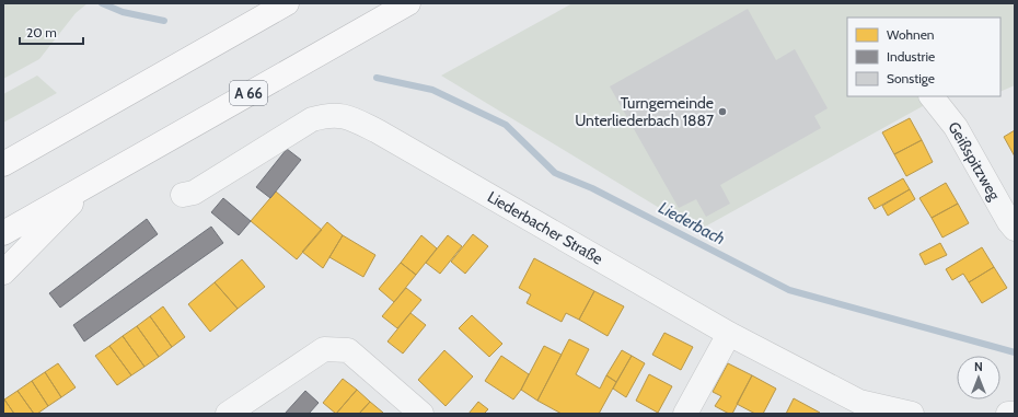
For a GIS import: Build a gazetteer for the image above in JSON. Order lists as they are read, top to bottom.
{
  "streets": {
    "highway": ["A 66"],
    "street": ["Geißspitzweg", "Liederbacher Straße"]
  },
  "water": ["Liederbach"],
  "places": ["Turngemeinde Unterliederbach 1887"],
  "legend": ["Wohnen", "Industrie", "Sonstige"],
  "scale_bar": "20 m",
  "north": "top"
}
